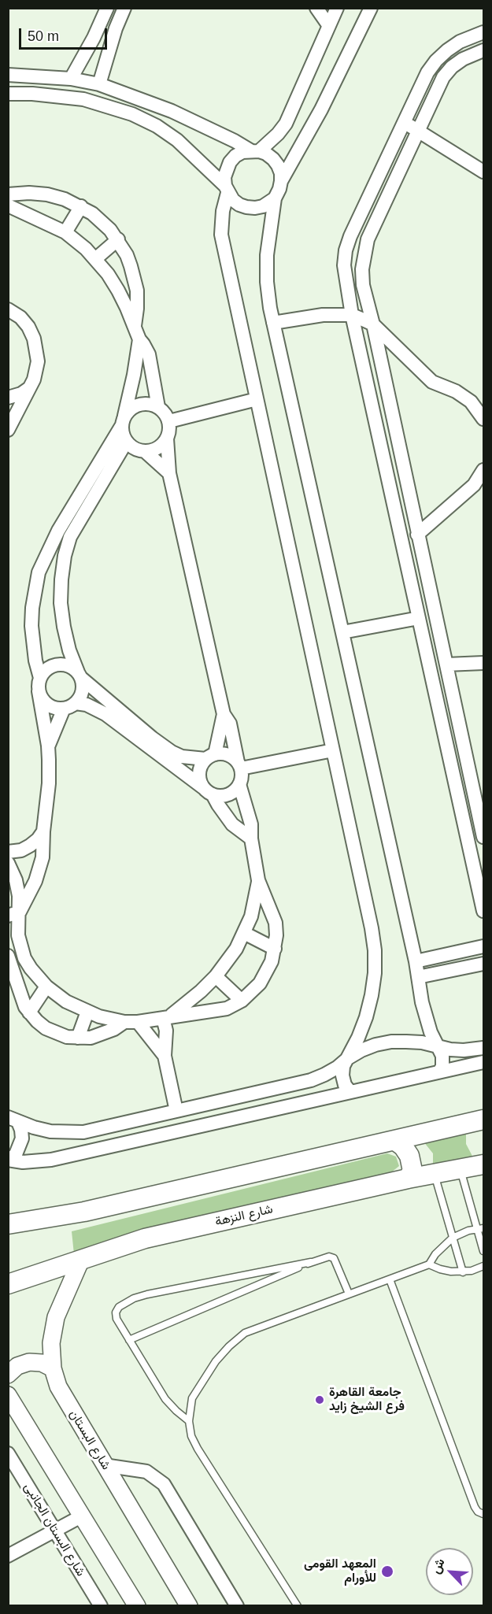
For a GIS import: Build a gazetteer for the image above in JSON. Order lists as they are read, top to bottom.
{
  "streets": {
    "main road": ["شارع النزهة"],
    "street": ["شارع البستان", "شارع البستان الجانبى"]
  },
  "crossings": [
    ["شارع النزهة", "شارع البستان"]
  ],
  "places": ["جامعة القاهرة فرع الشيخ زايد", "المعهد القومى للأورام"],
  "scale_bar": "50 m",
  "north": "top left"
}
